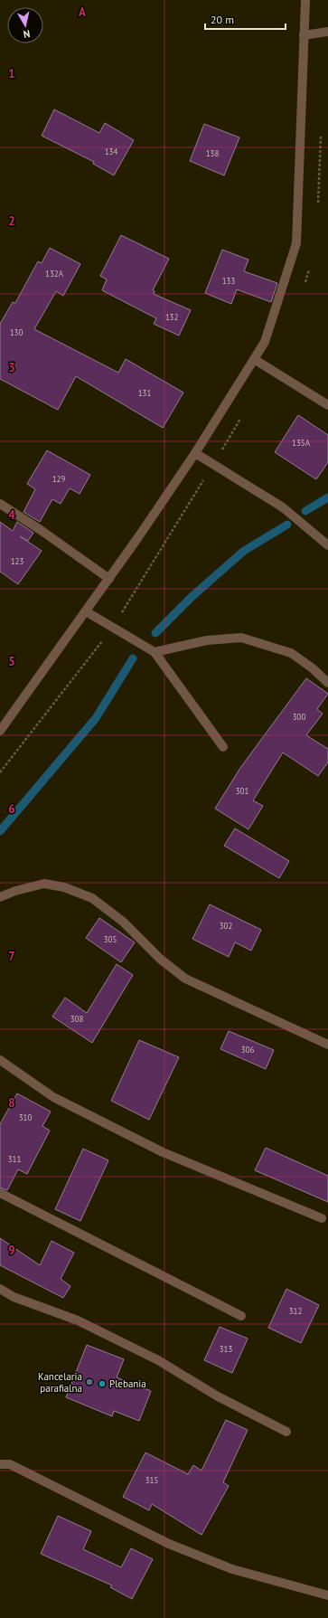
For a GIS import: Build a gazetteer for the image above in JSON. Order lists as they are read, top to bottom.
{
  "places": ["Kancelaria parafialna", "Plebania"],
  "house_numbers": [
    "134",
    "138",
    "132A",
    "133",
    "132",
    "130",
    "131",
    "135A",
    "129",
    "123",
    "300",
    "301",
    "302",
    "305",
    "308",
    "306",
    "310",
    "311",
    "312",
    "313",
    "315"
  ],
  "scale_bar": "20 m",
  "north": "bottom",
  "grid": {
    "columns": ["A"],
    "rows": [
      "1",
      "2",
      "3",
      "4",
      "5",
      "6",
      "7",
      "8",
      "9"
    ]
  }
}
